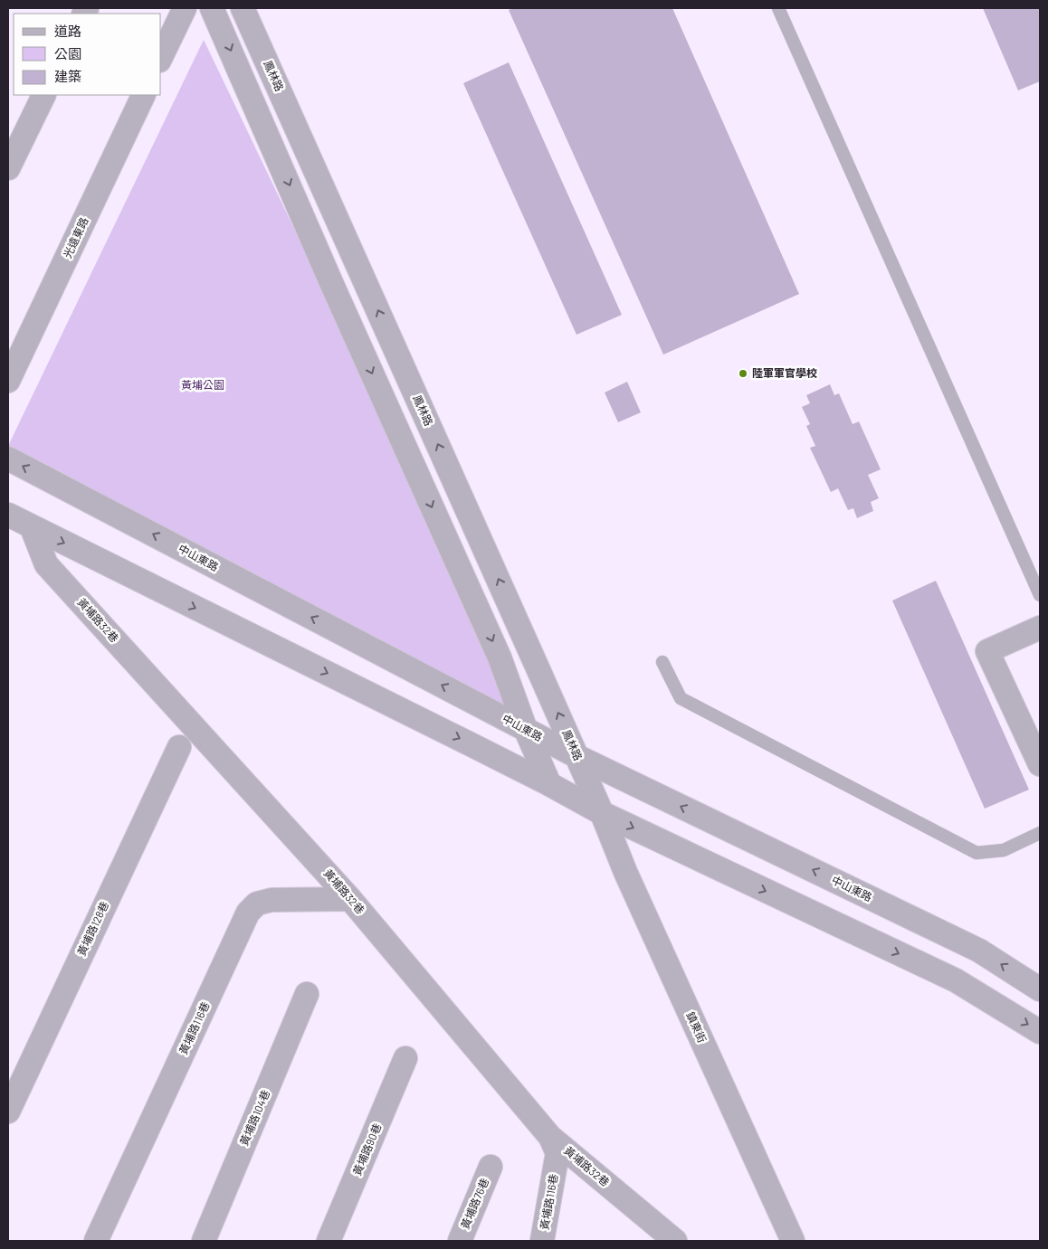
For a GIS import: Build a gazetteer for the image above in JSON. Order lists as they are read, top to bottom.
{
  "streets": {
    "street": [
      "鳳林路",
      "光遠東路",
      "中山東路",
      "黃埔路32巷",
      "黃埔路128巷",
      "鎮東街",
      "黃埔路116巷",
      "黃埔路104巷",
      "黃埔路90巷",
      "黃埔路76巷"
    ]
  },
  "crossings": [
    ["鳳林路", "中山東路"],
    ["鳳林路", "鎮東街"],
    ["黃埔路32巷", "黃埔路116巷"]
  ],
  "parks": ["黃埔公園"],
  "places": ["陸軍軍官學校"],
  "legend": ["道路", "公園", "建築"]
}
